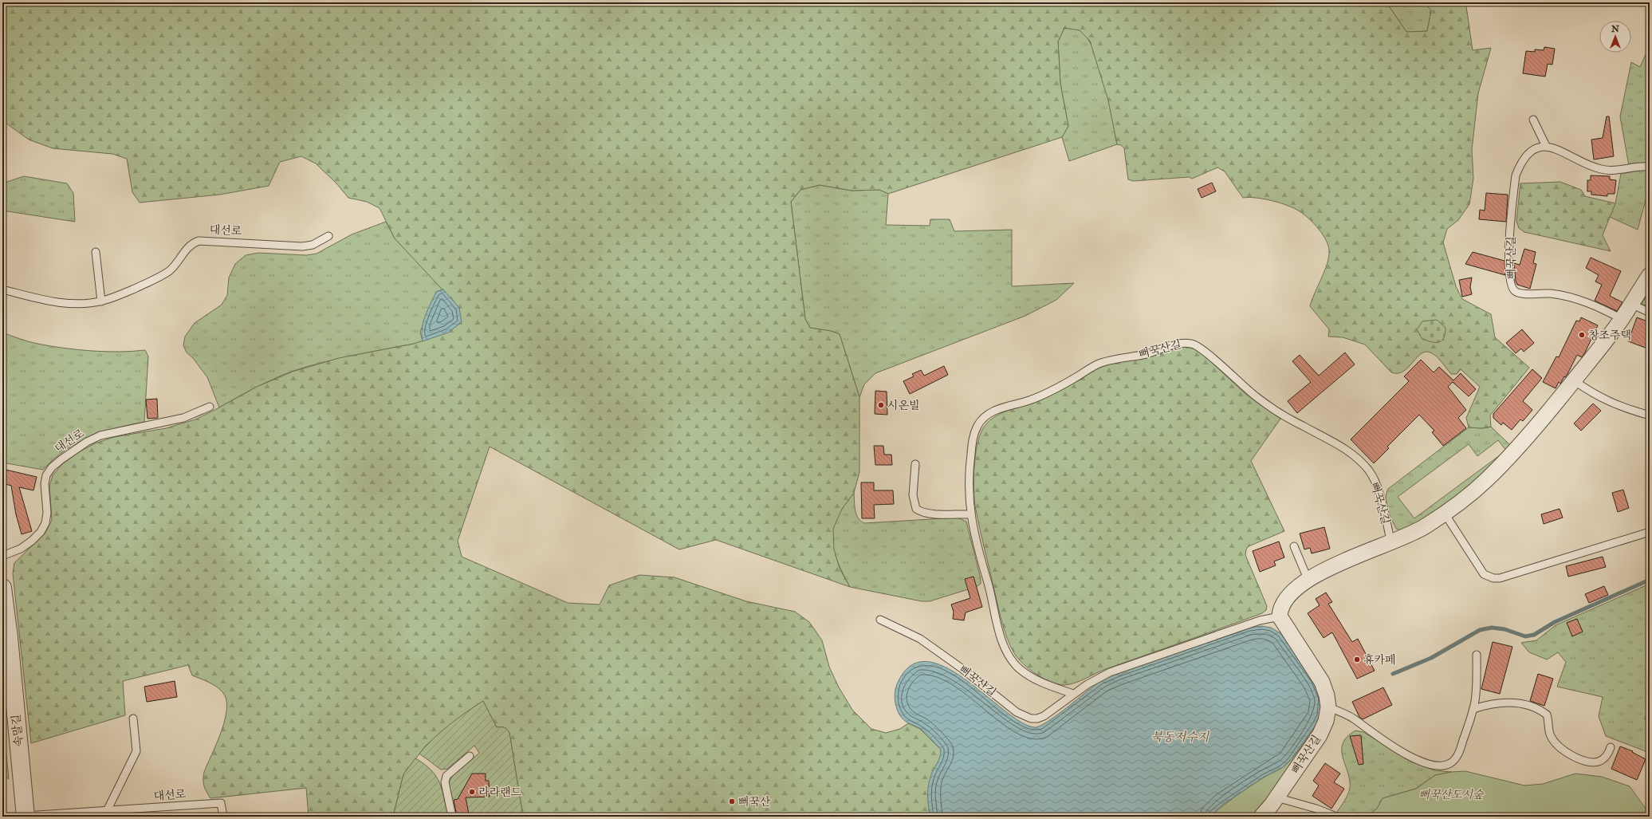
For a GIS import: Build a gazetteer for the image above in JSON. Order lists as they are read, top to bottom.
{
  "streets": {
    "street": ["뻐꾹산길", "속말길"],
    "lane": ["대선로"]
  },
  "crossings": [
    ["대선로", "속말길"]
  ],
  "water": ["북동저수지"],
  "parks": ["뻐꾹산도시숲"],
  "places": [
    "창조주택",
    "시온빌",
    "휴카페",
    "라라랜드",
    "뻐꾹산"
  ],
  "north": "top"
}
